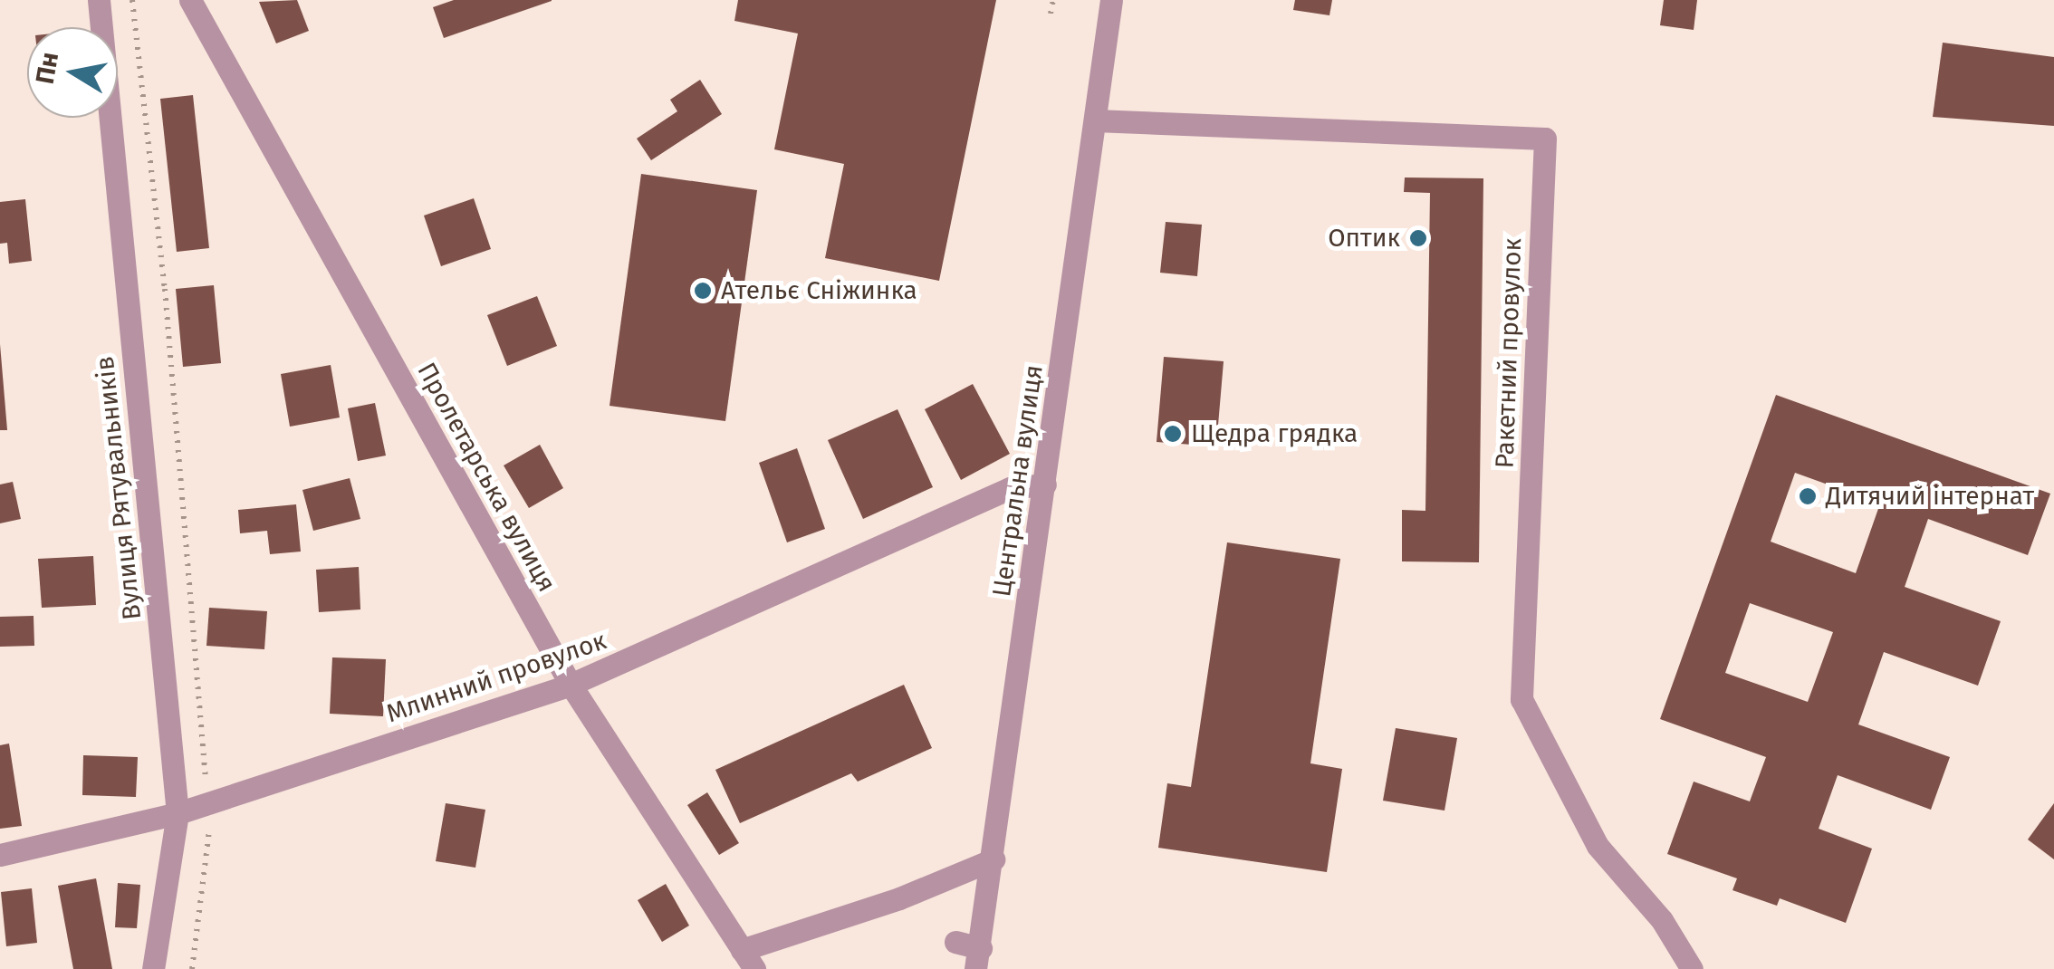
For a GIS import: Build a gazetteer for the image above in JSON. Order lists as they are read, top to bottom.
{
  "streets": {
    "street": [
      "Ракетний провулок",
      "Пролетарська вулиця",
      "Центральна вулиця",
      "Вулиця Рятувальників",
      "Млинний провулок"
    ]
  },
  "crossings": [
    ["Ракетний провулок", "Центральна вулиця"],
    ["Пролетарська вулиця", "Млинний провулок"],
    ["Центральна вулиця", "Млинний провулок"],
    ["Вулиця Рятувальників", "Млинний провулок"]
  ],
  "places": [
    "Оптик",
    "Ательє Сніжинка",
    "Щедра грядка",
    "Дитячий інтернат"
  ],
  "north": "left"
}
